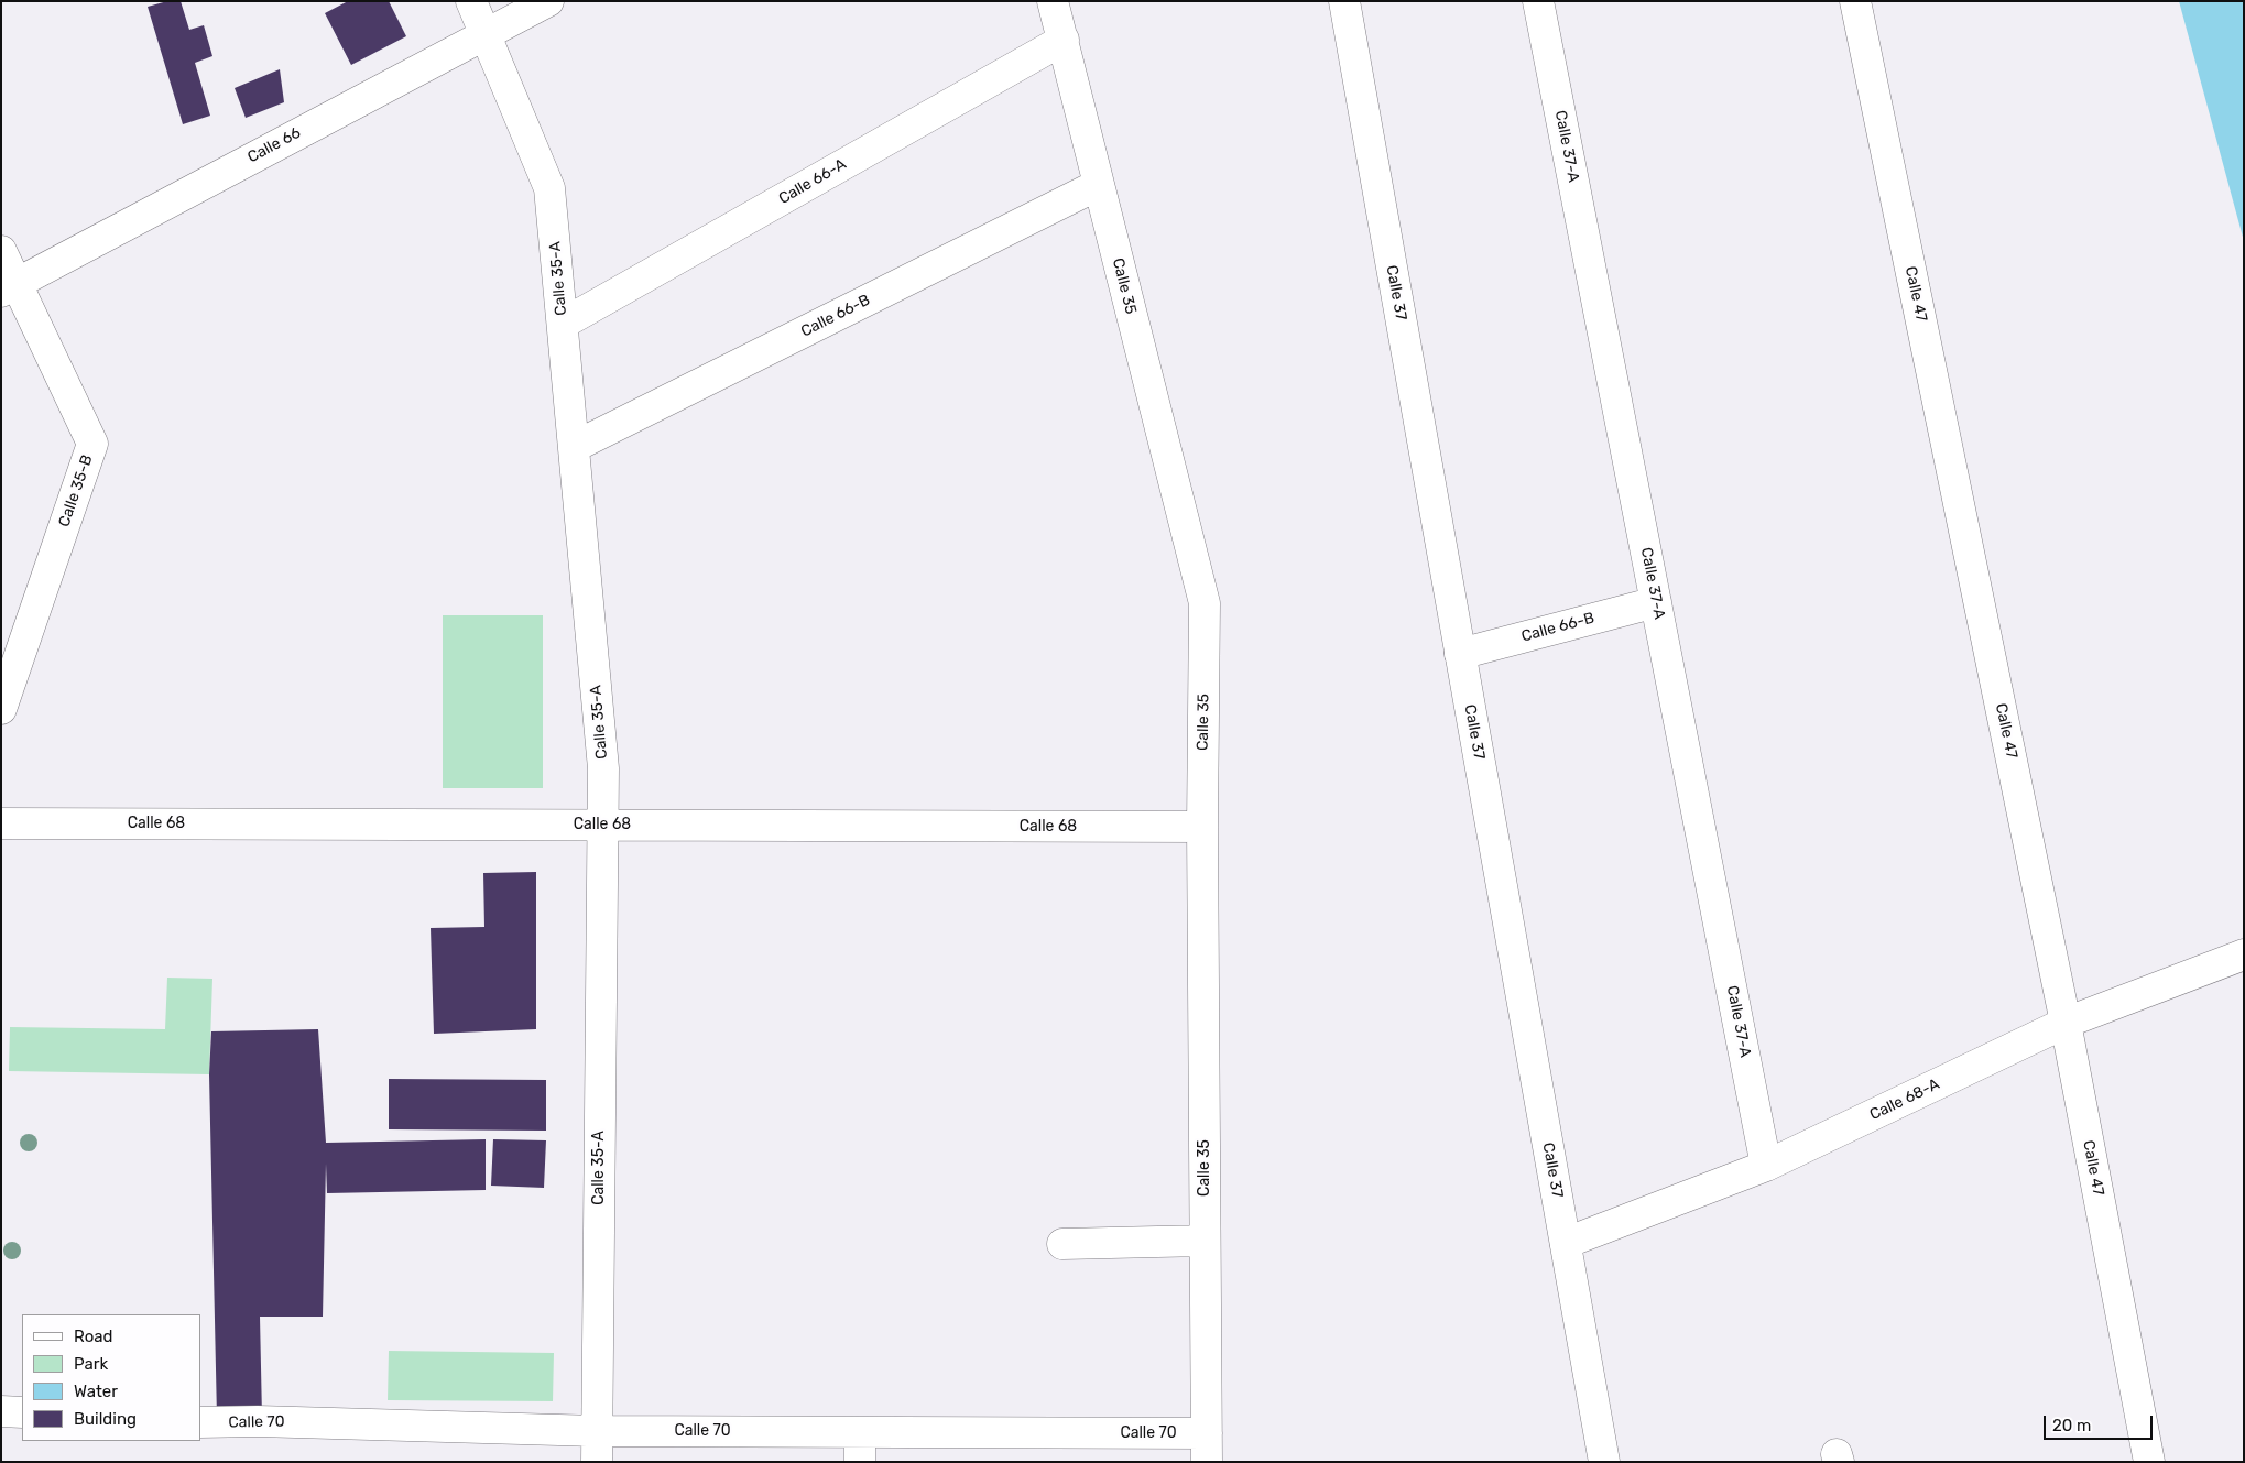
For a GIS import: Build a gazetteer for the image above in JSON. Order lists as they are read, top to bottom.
{
  "streets": {
    "street": [
      "Calle 66",
      "Calle 37-A",
      "Calle 66-A",
      "Calle 35-A",
      "Calle 35",
      "Calle 37",
      "Calle 47",
      "Calle 66-B",
      "Calle 35-B",
      "Calle 68",
      "Calle 68-A",
      "Calle 70"
    ]
  },
  "crossings": [
    ["Calle 66", "Calle 35-A"],
    ["Calle 66", "Calle 35-B"],
    ["Calle 37-A", "Calle 66-B"],
    ["Calle 37-A", "Calle 68-A"],
    ["Calle 66-A", "Calle 35-A"],
    ["Calle 66-A", "Calle 35"],
    ["Calle 35-A", "Calle 66-B"],
    ["Calle 35-A", "Calle 68"],
    ["Calle 35-A", "Calle 70"],
    ["Calle 35", "Calle 66-B"],
    ["Calle 35", "Calle 68"],
    ["Calle 35", "Calle 70"],
    ["Calle 37", "Calle 66-B"],
    ["Calle 37", "Calle 68-A"],
    ["Calle 47", "Calle 68-A"]
  ],
  "legend": [
    "Road",
    "Park",
    "Water",
    "Building"
  ],
  "scale_bar": "20 m"
}
